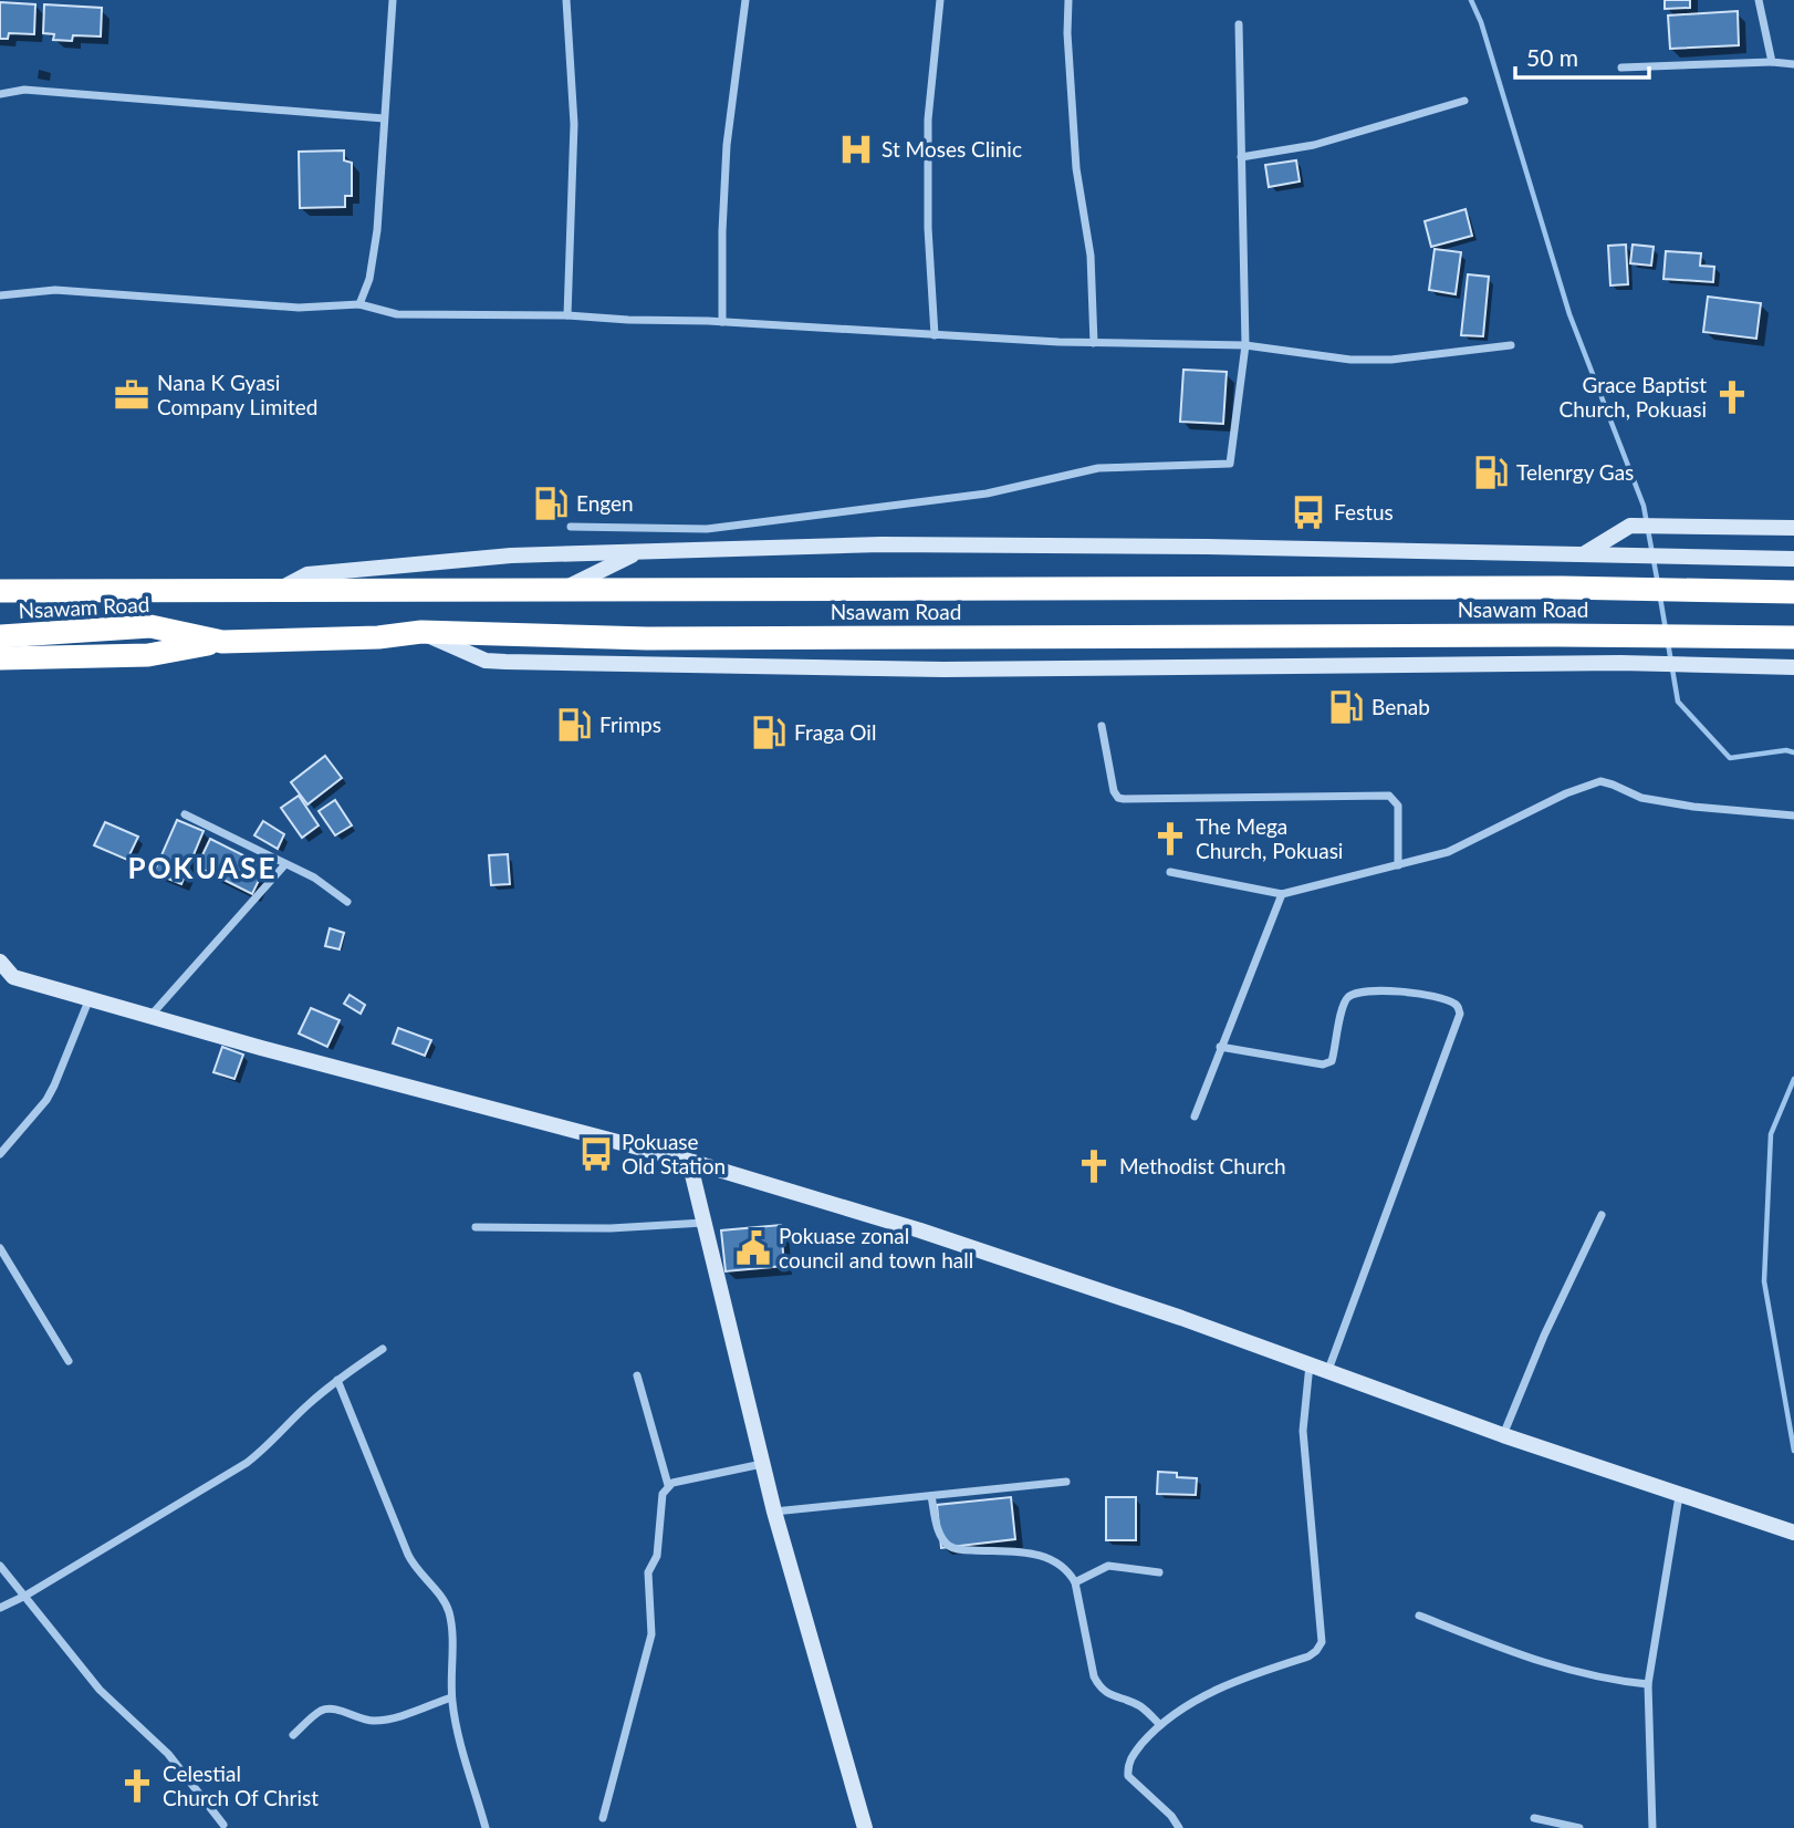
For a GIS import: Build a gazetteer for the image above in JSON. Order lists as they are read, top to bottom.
{
  "streets": {
    "highway": ["Nsawam Road"]
  },
  "districts": ["POKUASE"],
  "places": {
    "hospital": ["St Moses Clinic"],
    "office": ["Nana K Gyasi Company Limited"],
    "church": [
      "Grace Baptist Church, Pokuasi",
      "The Mega Church, Pokuasi",
      "Methodist Church",
      "Celestial Church Of Christ"
    ],
    "fuel station": [
      "Telenrgy Gas",
      "Engen",
      "Benab",
      "Frimps",
      "Fraga Oil"
    ],
    "bus stop": ["Festus", "Pokuase Old Station"],
    "public building": ["Pokuase zonal council and town hall"]
  },
  "scale_bar": "50 m"
}
